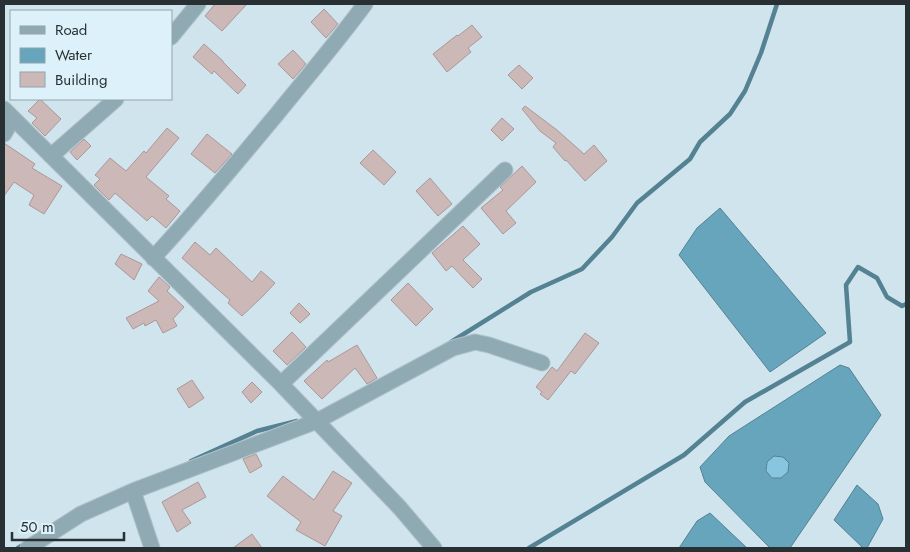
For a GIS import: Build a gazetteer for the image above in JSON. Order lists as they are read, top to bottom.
{
  "legend": ["Road", "Water", "Building"],
  "scale_bar": "50 m"
}
